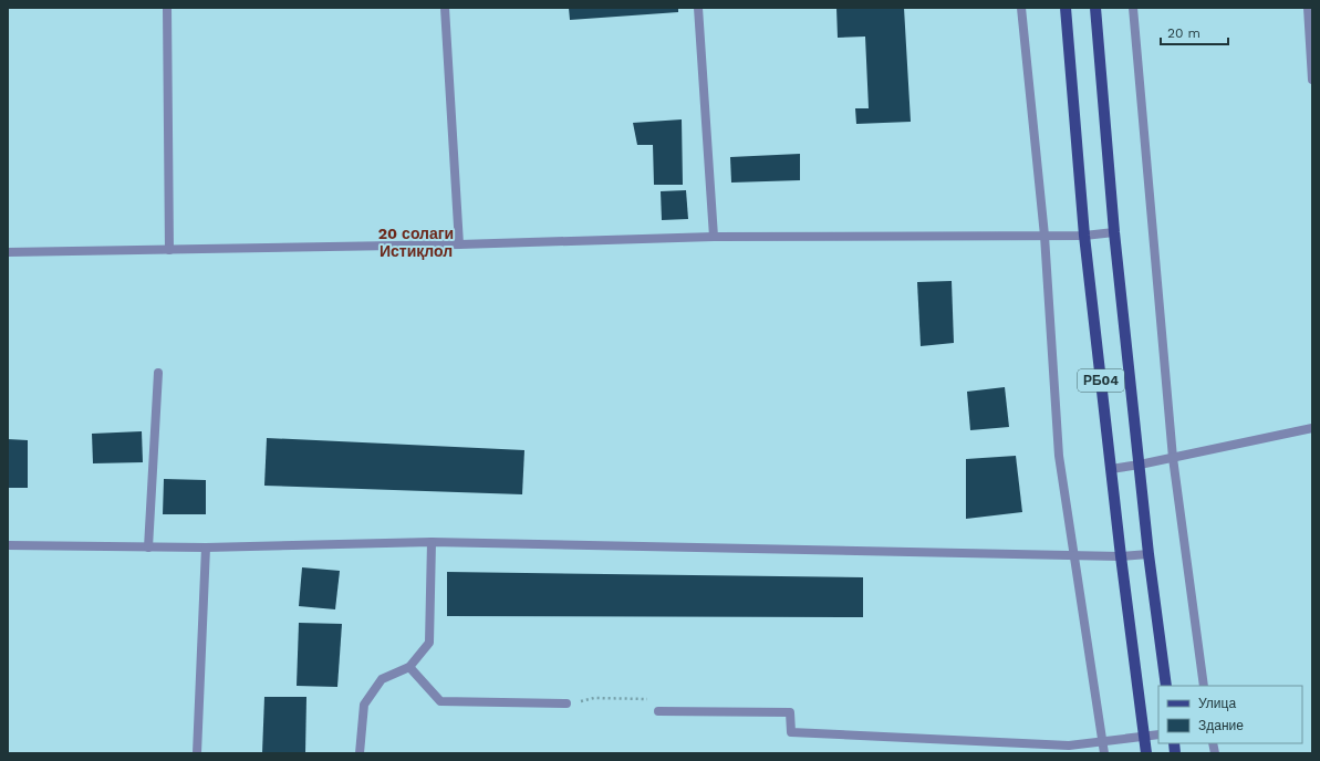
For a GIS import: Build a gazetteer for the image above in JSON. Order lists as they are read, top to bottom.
{
  "streets": {
    "main road": ["РБ04"]
  },
  "districts": ["20 солаги Истиқлол"],
  "legend": ["Улица", "Здание"],
  "scale_bar": "20 m"
}
